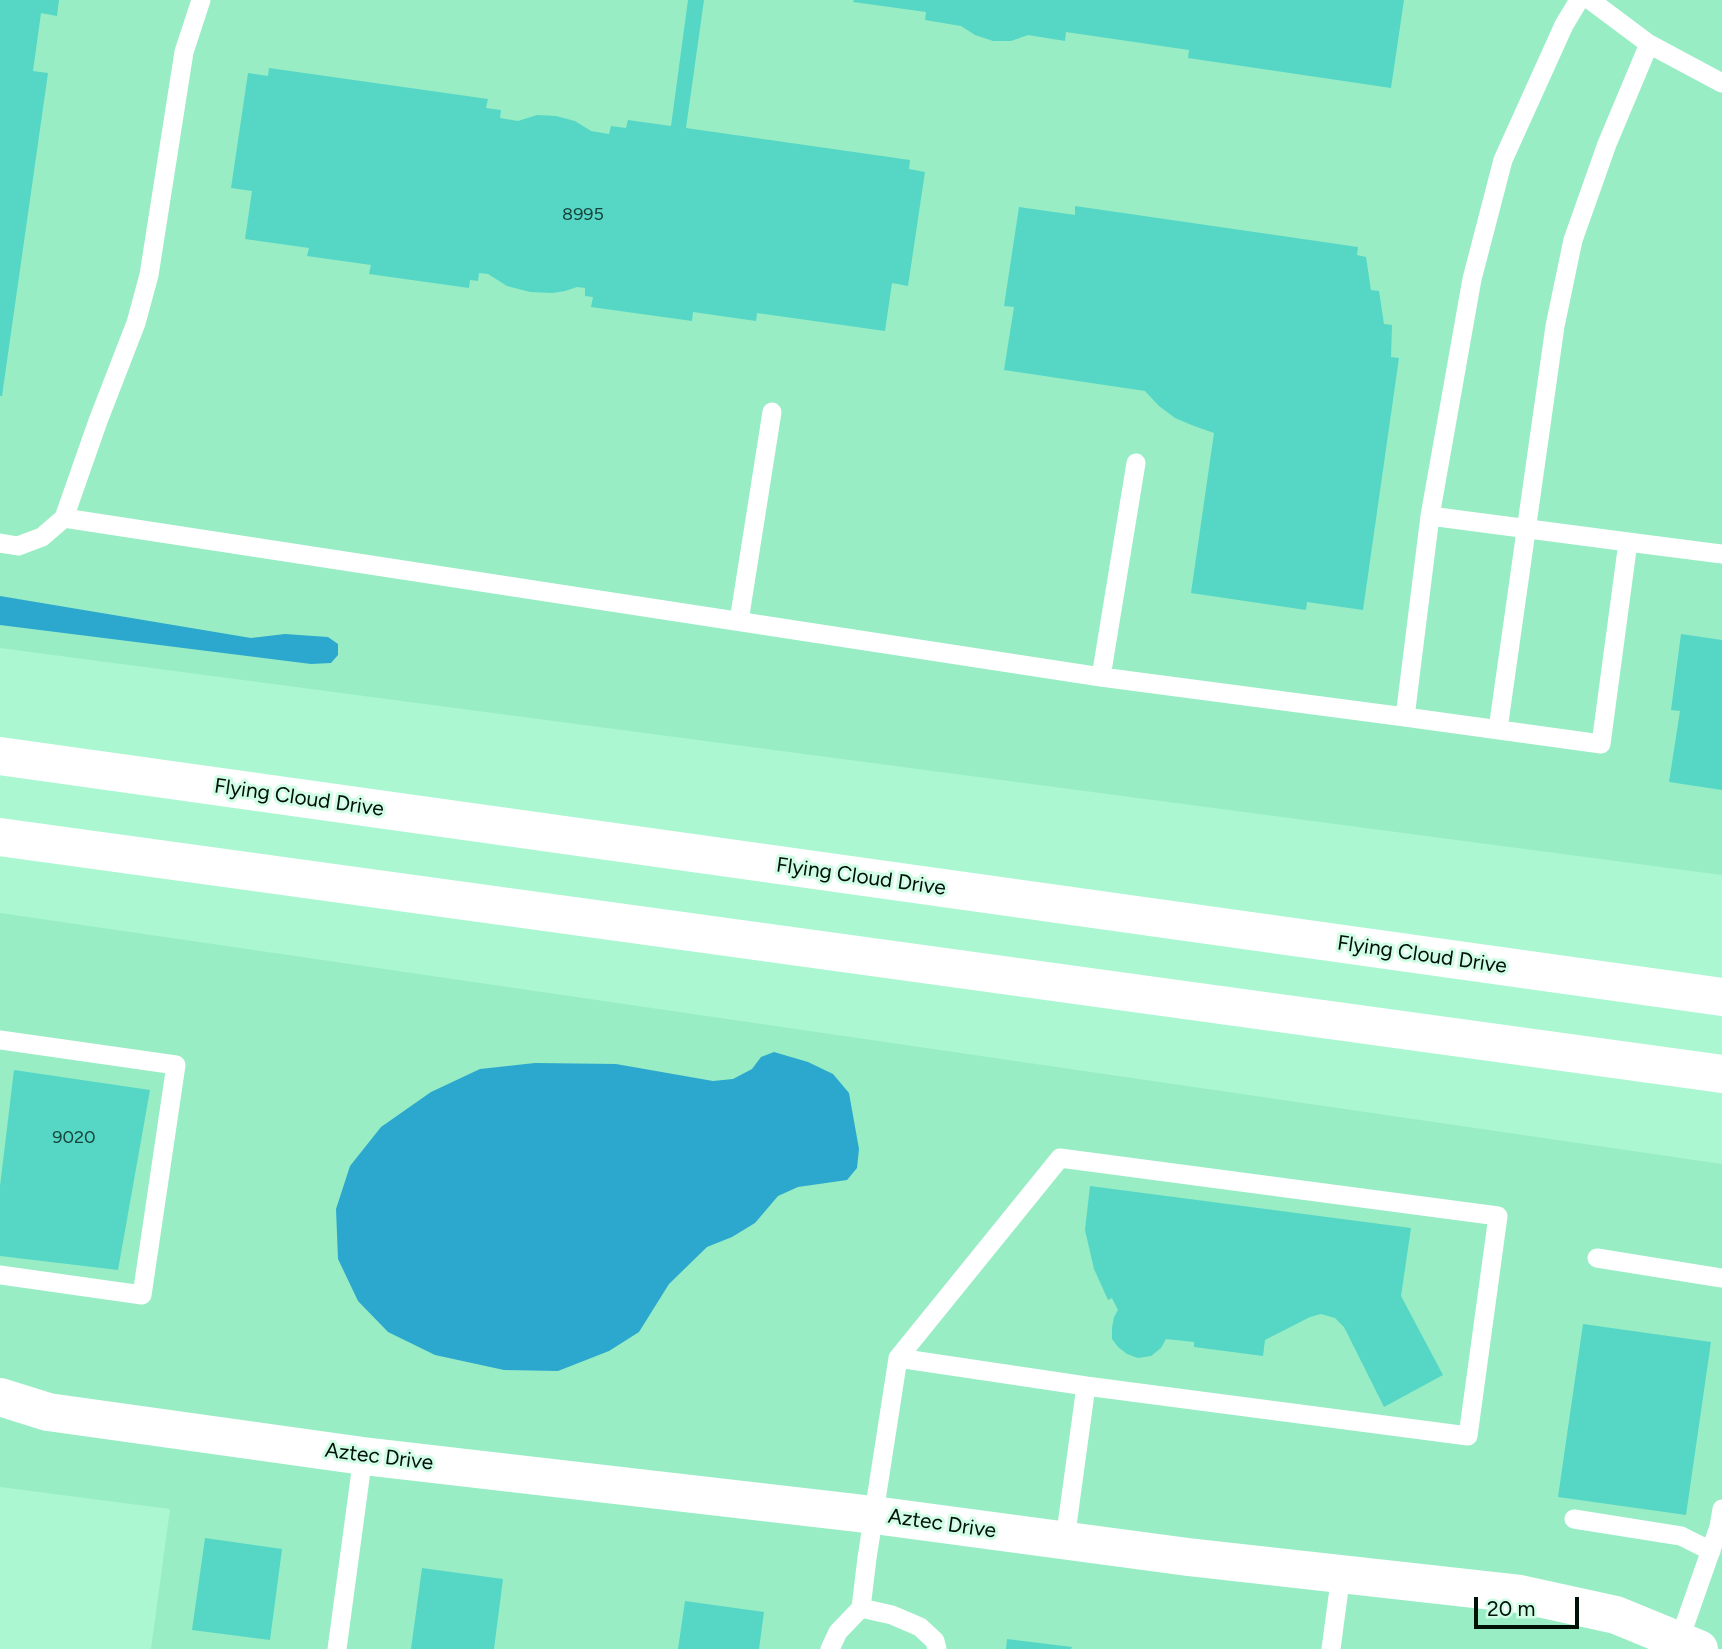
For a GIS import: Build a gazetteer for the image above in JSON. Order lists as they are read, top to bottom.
{
  "streets": {
    "main road": ["Flying Cloud Drive", "Aztec Drive"]
  },
  "house_numbers": ["8995", "9020"],
  "scale_bar": "20 m"
}
